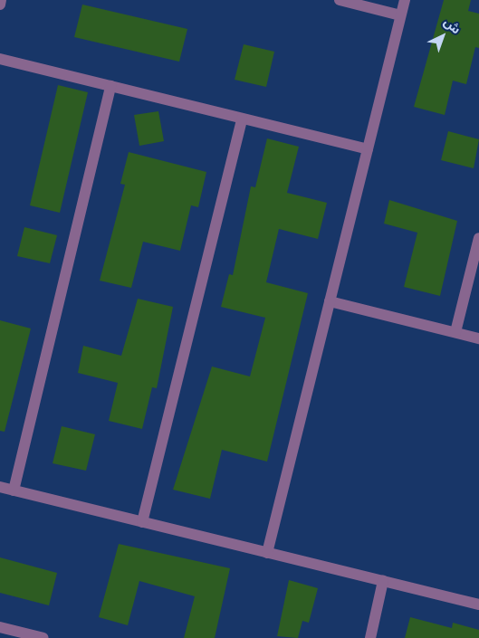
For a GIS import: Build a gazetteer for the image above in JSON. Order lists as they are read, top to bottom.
{
  "north": "top right"
}
